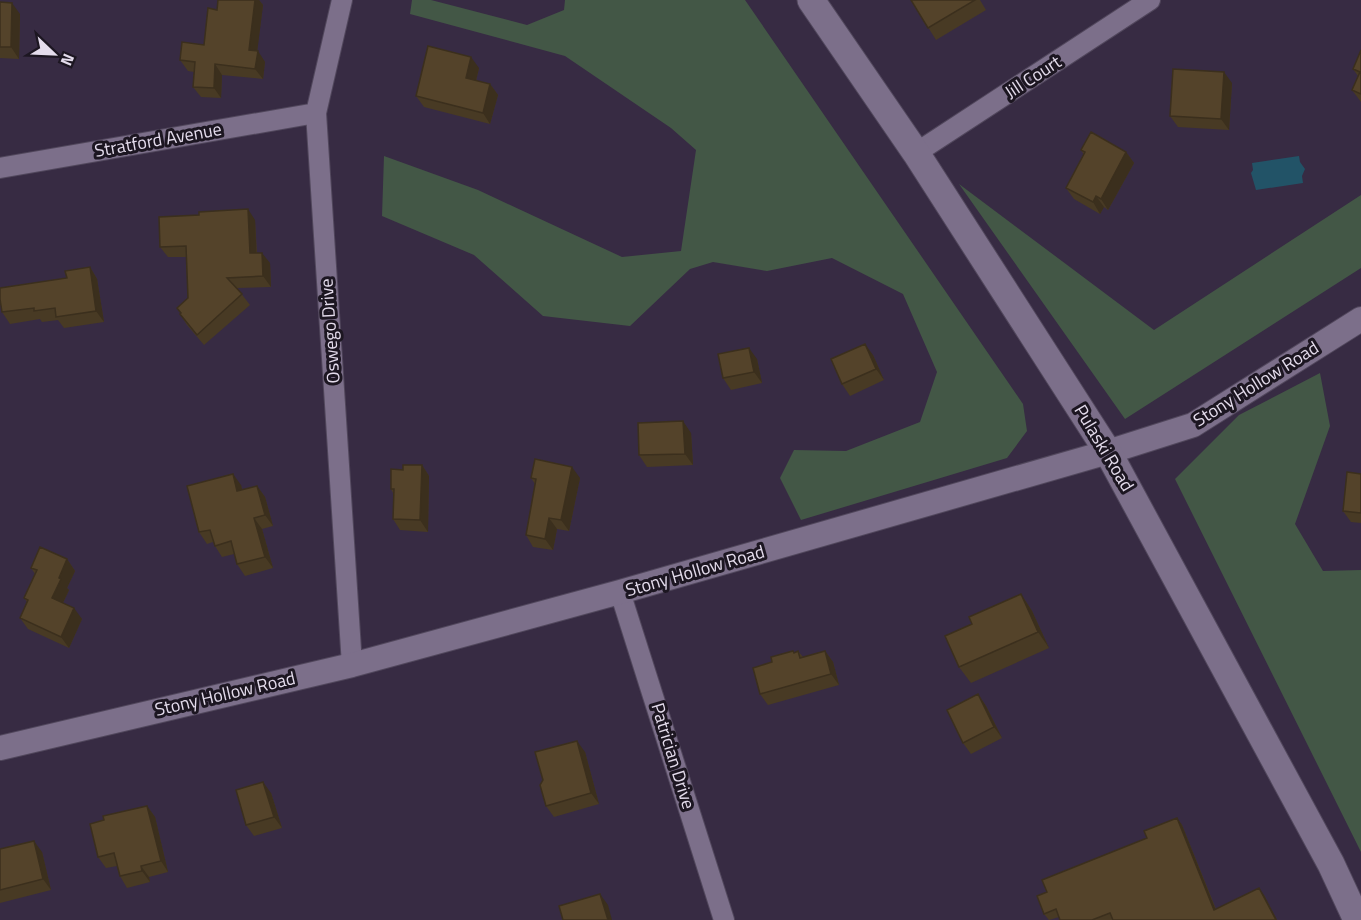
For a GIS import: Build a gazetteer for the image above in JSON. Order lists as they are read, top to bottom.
{
  "streets": {
    "main road": ["Pulaski Road"],
    "street": [
      "Jill Court",
      "Stratford Avenue",
      "Oswego Drive",
      "Stony Hollow Road",
      "Patrician Drive"
    ]
  },
  "crossings": [
    ["Jill Court", "Pulaski Road"],
    ["Stratford Avenue", "Oswego Drive"],
    ["Oswego Drive", "Stony Hollow Road"],
    ["Stony Hollow Road", "Pulaski Road"],
    ["Stony Hollow Road", "Patrician Drive"]
  ],
  "north": "bottom right"
}
